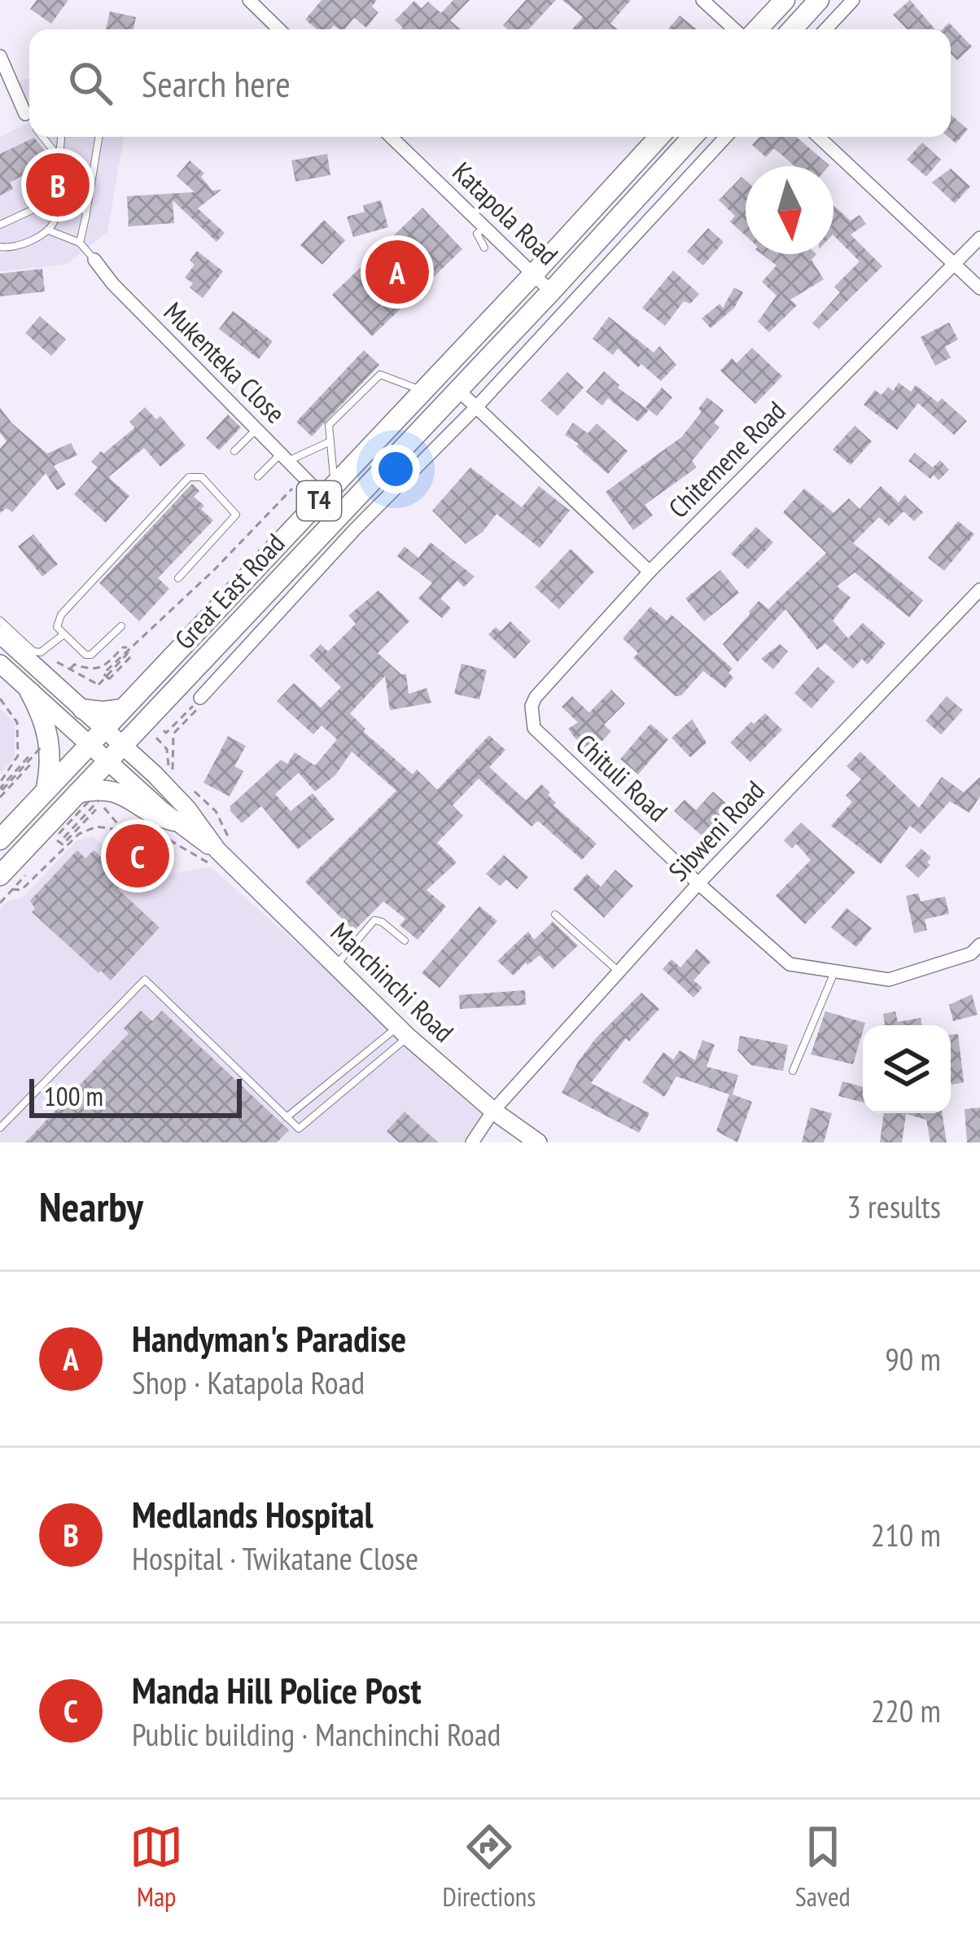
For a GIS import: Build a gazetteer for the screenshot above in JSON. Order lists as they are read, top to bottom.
{
  "streets": {
    "main road": ["T4", "Great East Road", "Manchinchi Road"],
    "street": [
      "Katapola Road",
      "Mukenteka Close",
      "Chitemene Road",
      "Chituli Road",
      "Sibweni Road"
    ]
  },
  "crossings": [
    ["Katapola Road", "Great East Road"],
    ["Mukenteka Close", "Great East Road"],
    ["Chitemene Road", "Chituli Road"],
    ["Great East Road", "Manchinchi Road"],
    ["Chituli Road", "Sibweni Road"],
    ["Sibweni Road", "Manchinchi Road"]
  ],
  "scale_bar": "100 m",
  "north": "bottom",
  "page": {
    "search": "Search here",
    "pins": ["B", "A", "C"],
    "scale": "100 m",
    "heading": ["Nearby", "3 results"],
    "list": [
      {
        "mark": "A",
        "name": "Handyman's Paradise",
        "note": "Shop · Katapola Road",
        "value": "90 m"
      },
      {
        "mark": "B",
        "name": "Medlands Hospital",
        "note": "Hospital · Twikatane Close",
        "value": "210 m"
      },
      {
        "mark": "C",
        "name": "Manda Hill Police Post",
        "note": "Public building · Manchinchi Road",
        "value": "220 m"
      }
    ],
    "nav": ["Map", "Directions", "Saved"]
  }
}
